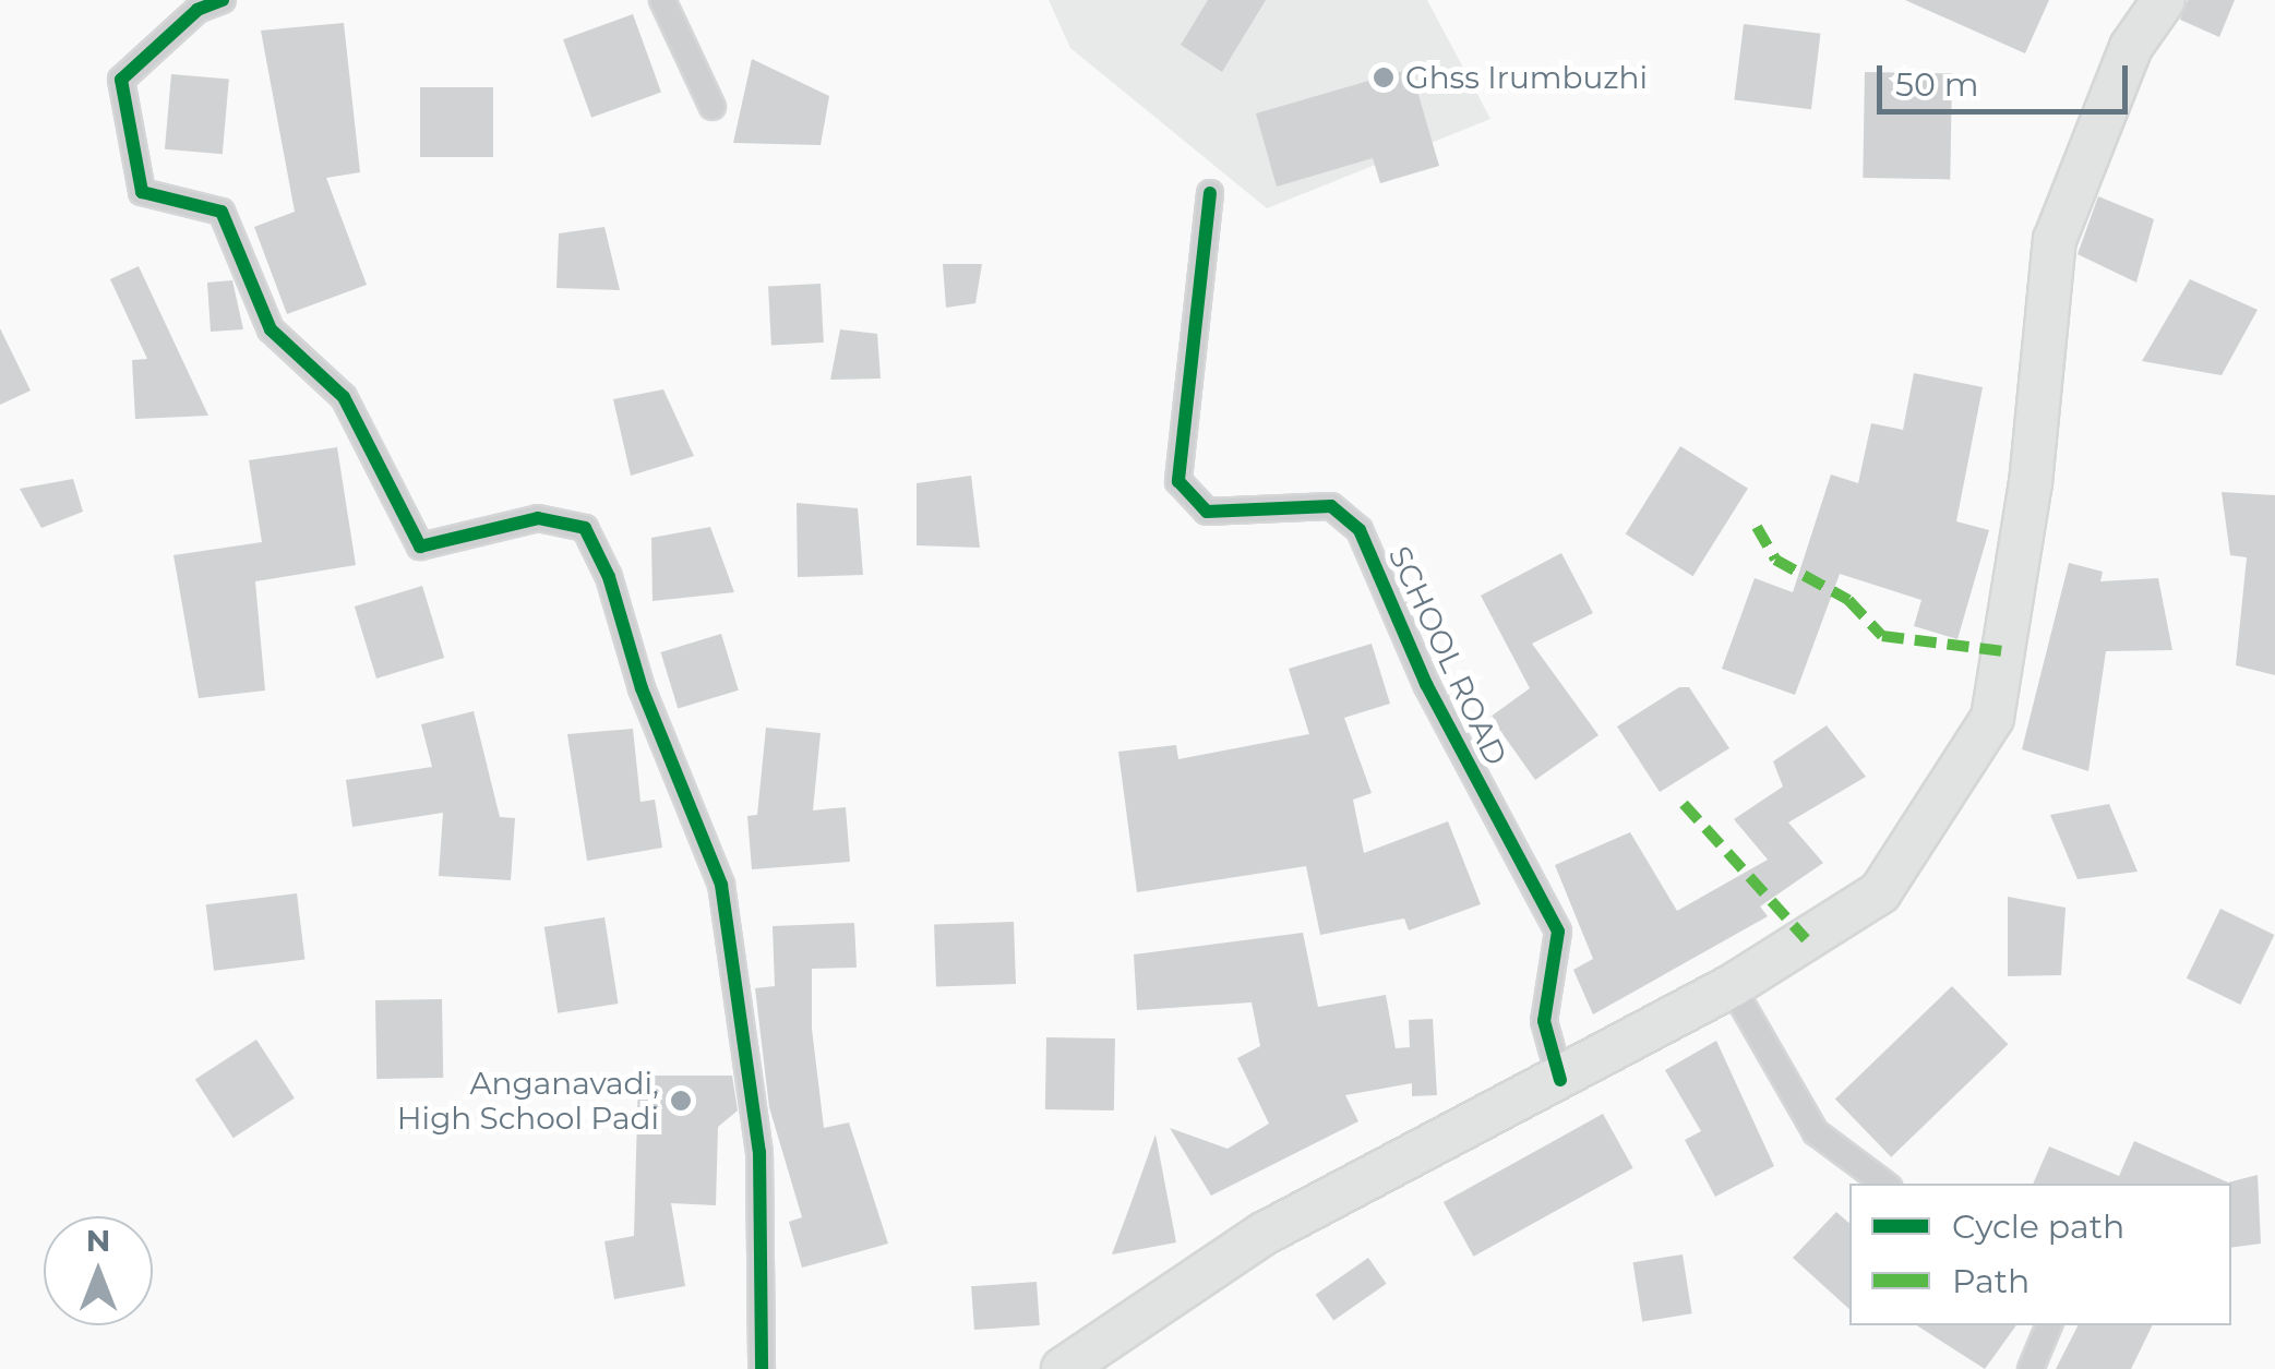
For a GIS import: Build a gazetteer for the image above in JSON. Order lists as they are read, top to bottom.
{
  "streets": {
    "street": ["SCHOOL ROAD"]
  },
  "places": ["Ghss Irumbuzhi", "Anganavadi, High School Padi"],
  "legend": ["Cycle path", "Path"],
  "scale_bar": "50 m",
  "north": "top"
}
